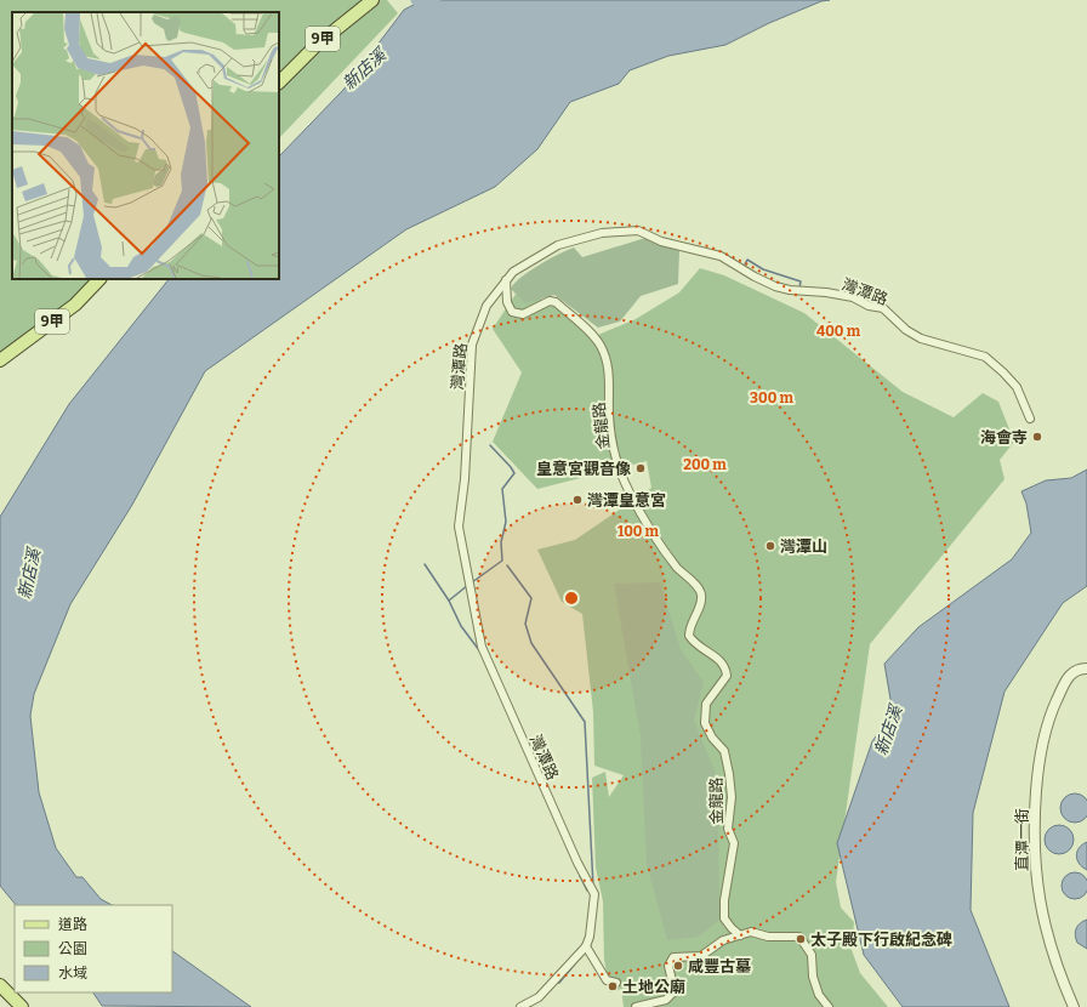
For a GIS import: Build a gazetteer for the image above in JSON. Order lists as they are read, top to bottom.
{
  "streets": {
    "main road": ["9甲"],
    "street": ["灣潭路", "金龍路", "直潭一街"]
  },
  "crossings": [
    ["灣潭路", "金龍路"]
  ],
  "water": ["新店溪"],
  "places": [
    "海會寺",
    "皇意宮觀音像",
    "灣潭皇意宮",
    "灣潭山",
    "太子殿下行啟紀念碑",
    "咸豐古墓",
    "土地公廟"
  ],
  "legend": ["道路", "公園", "水域"],
  "rings": [
    "400 m",
    "300 m",
    "200 m",
    "100 m"
  ]
}
